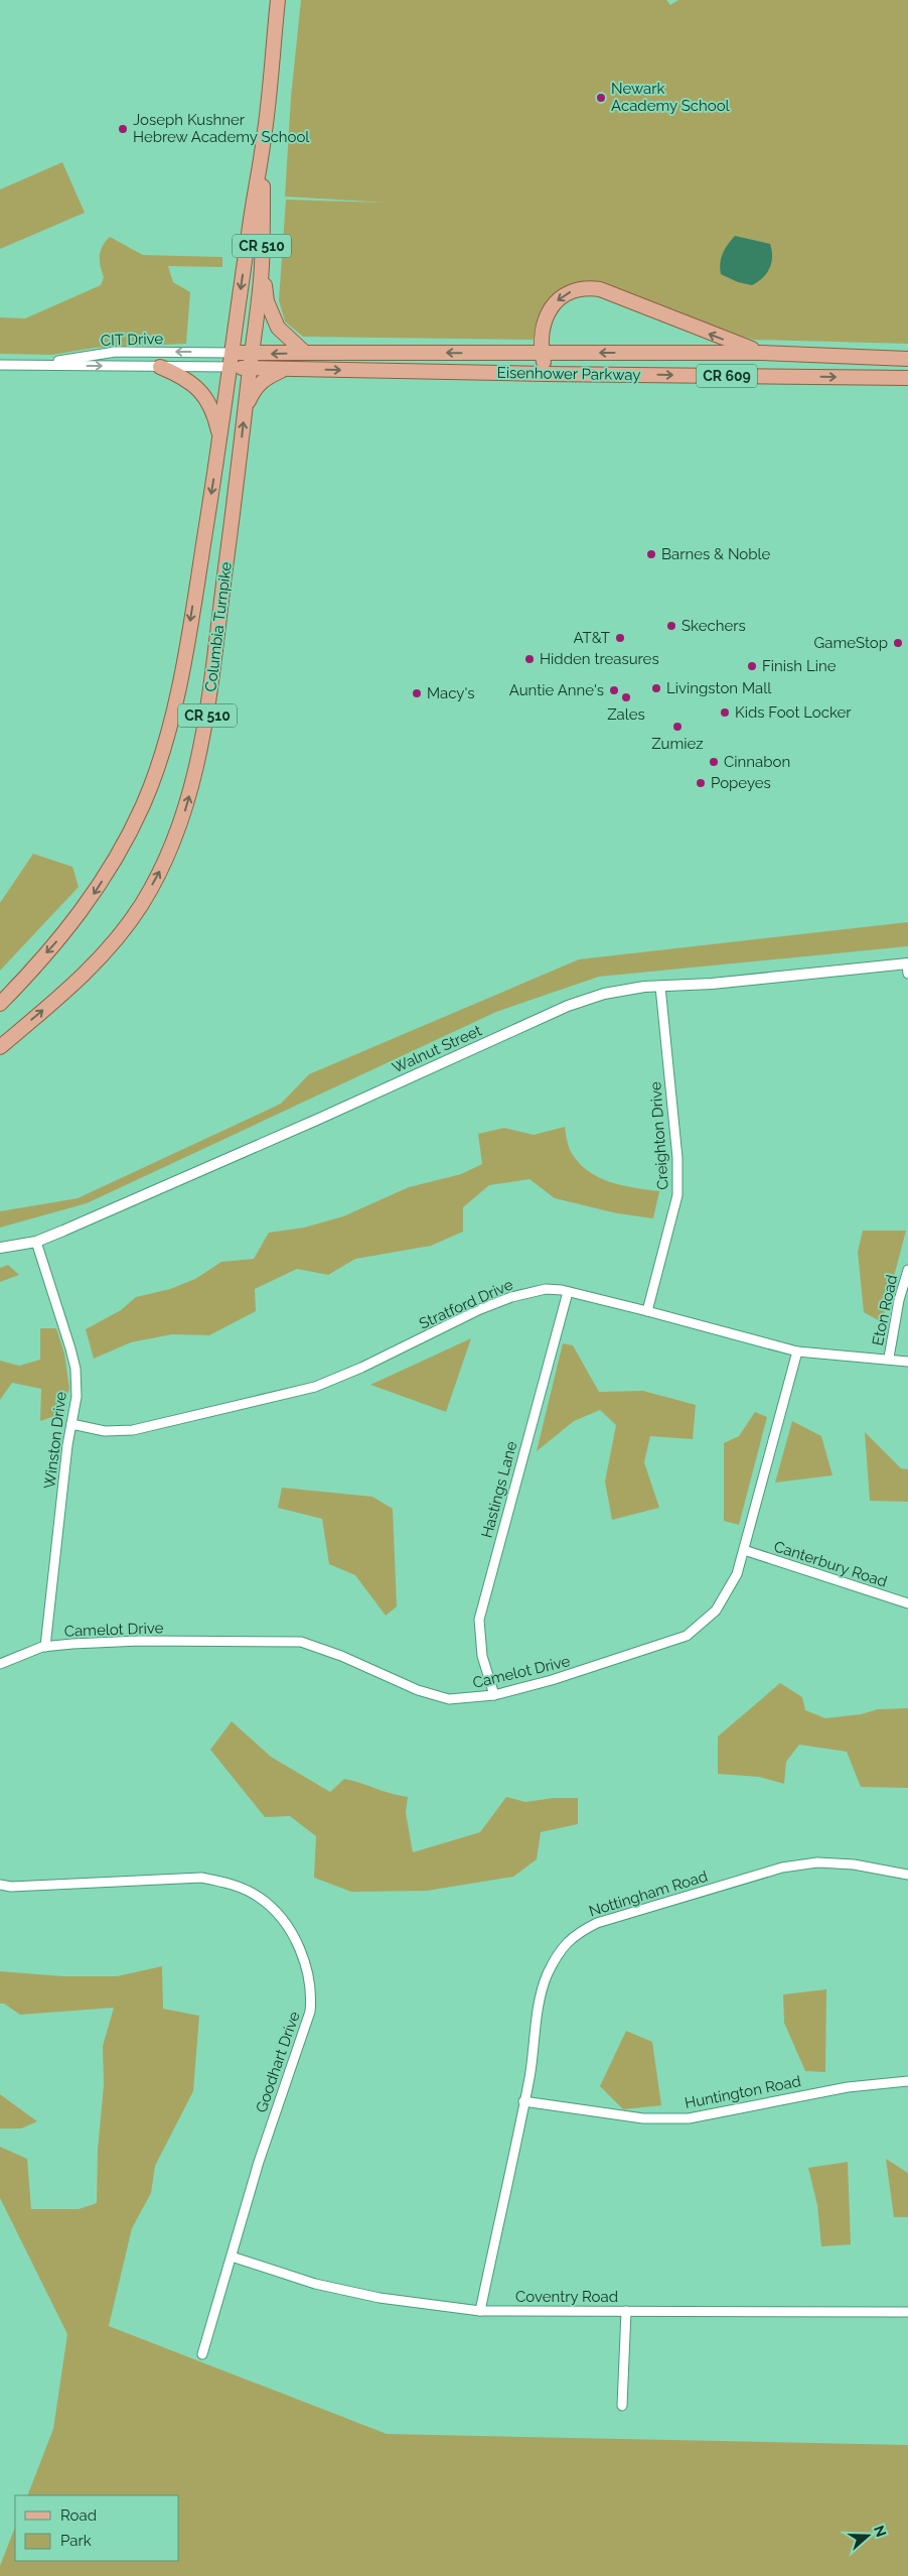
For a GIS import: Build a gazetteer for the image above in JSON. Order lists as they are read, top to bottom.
{
  "streets": {
    "main road": [
      "CR 510",
      "Eisenhower Parkway",
      "CR 609",
      "Columbia Turnpike"
    ],
    "street": [
      "CIT Drive",
      "Walnut Street",
      "Creighton Drive",
      "Stratford Drive",
      "Eton Road",
      "Winston Drive",
      "Hastings Lane",
      "Canterbury Road",
      "Camelot Drive",
      "Nottingham Road",
      "Goodhart Drive",
      "Huntington Road",
      "Coventry Road"
    ]
  },
  "crossings": [
    ["CIT Drive", "Eisenhower Parkway"],
    ["CIT Drive", "Columbia Turnpike"],
    ["Eisenhower Parkway", "Columbia Turnpike"],
    ["Walnut Street", "Creighton Drive"],
    ["Walnut Street", "Winston Drive"],
    ["Creighton Drive", "Stratford Drive"],
    ["Stratford Drive", "Eton Road"],
    ["Stratford Drive", "Winston Drive"],
    ["Stratford Drive", "Hastings Lane"],
    ["Stratford Drive", "Camelot Drive"],
    ["Winston Drive", "Camelot Drive"],
    ["Hastings Lane", "Camelot Drive"],
    ["Canterbury Road", "Camelot Drive"],
    ["Nottingham Road", "Huntington Road"],
    ["Nottingham Road", "Coventry Road"],
    ["Goodhart Drive", "Coventry Road"]
  ],
  "places": [
    "Newark Academy School",
    "Joseph Kushner Hebrew Academy School",
    "Barnes & Noble",
    "Skechers",
    "AT&T",
    "GameStop",
    "Hidden treasures",
    "Finish Line",
    "Livingston Mall",
    "Auntie Anne's",
    "Macy's",
    "Zales",
    "Kids Foot Locker",
    "Zumiez",
    "Cinnabon",
    "Popeyes"
  ],
  "legend": ["Road", "Park"],
  "north": "right"
}
